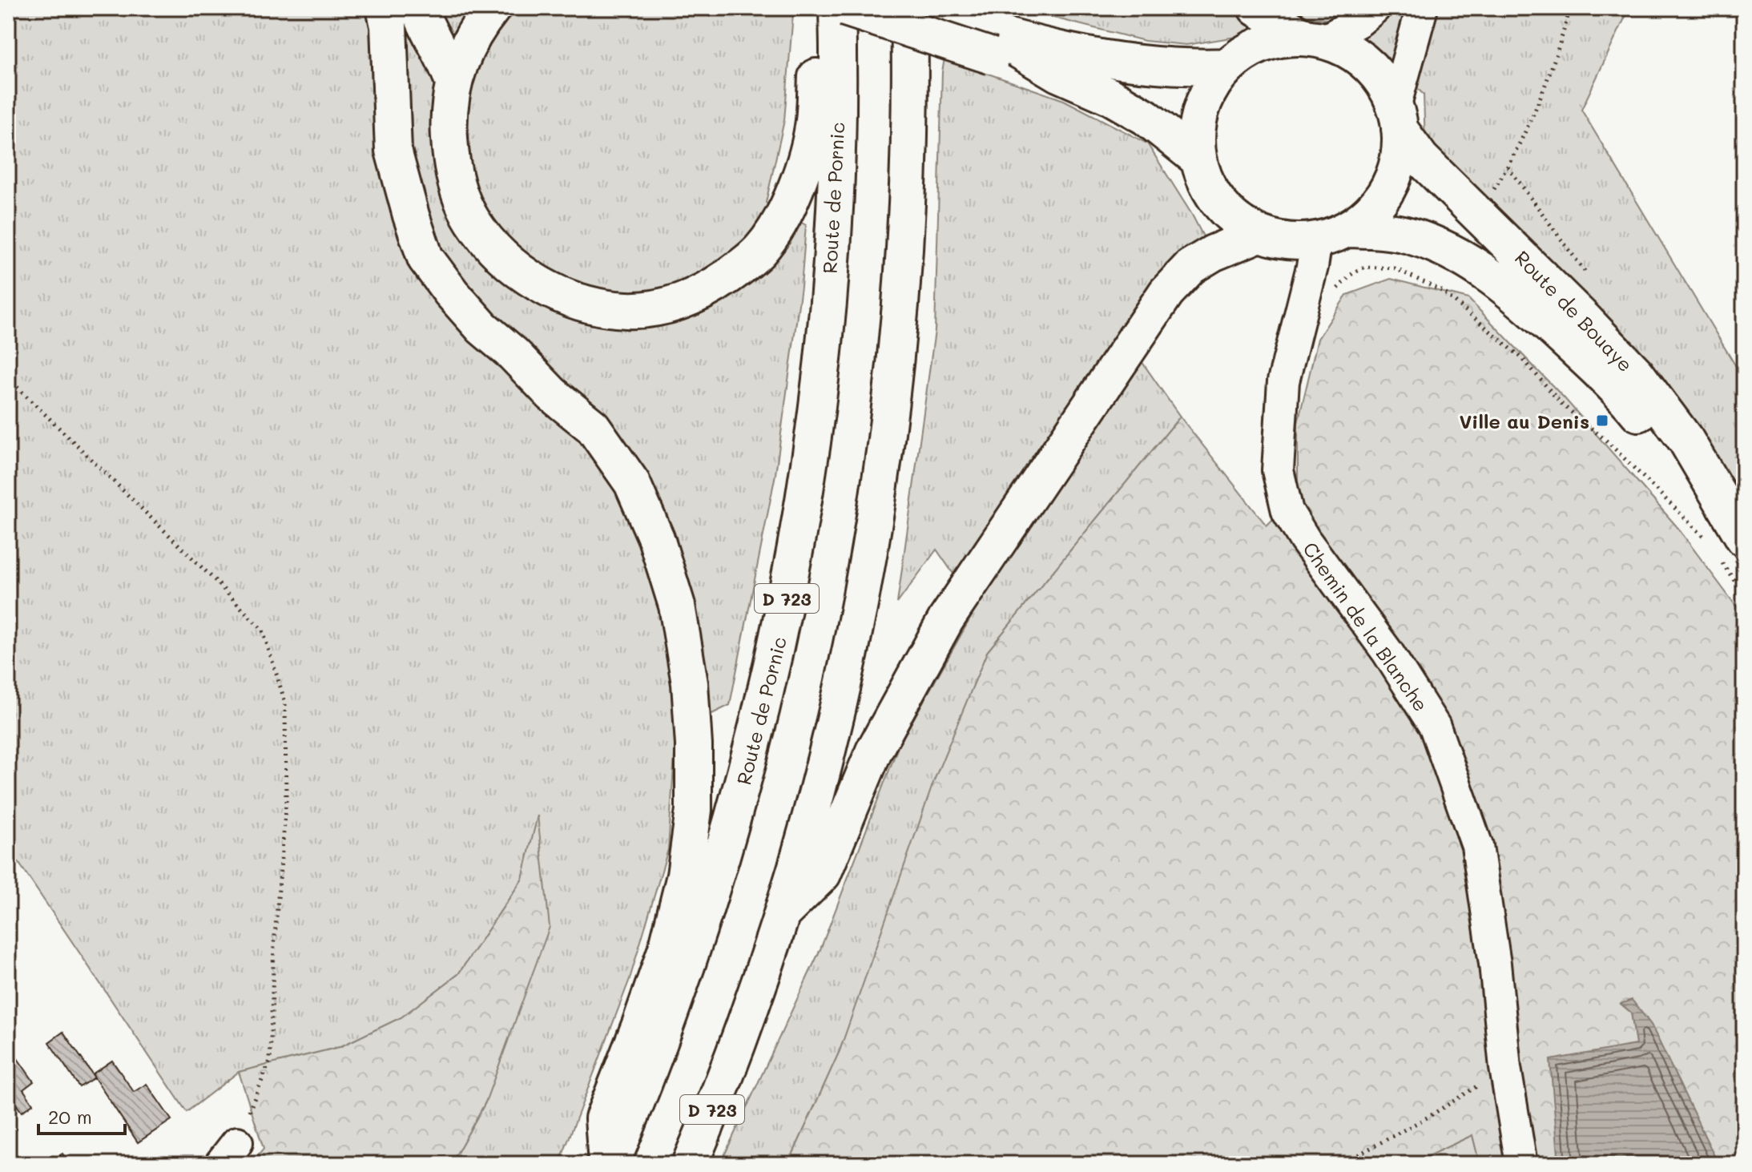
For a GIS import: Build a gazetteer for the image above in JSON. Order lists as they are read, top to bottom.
{
  "streets": {
    "main road": ["Route de Pornic", "Route de Bouaye", "D 723"],
    "street": ["Chemin de la Blanche"]
  },
  "crossings": [
    ["Route de Bouaye", "Chemin de la Blanche"]
  ],
  "places": {
    "transit": ["Ville au Denis"]
  },
  "scale_bar": "20 m"
}
